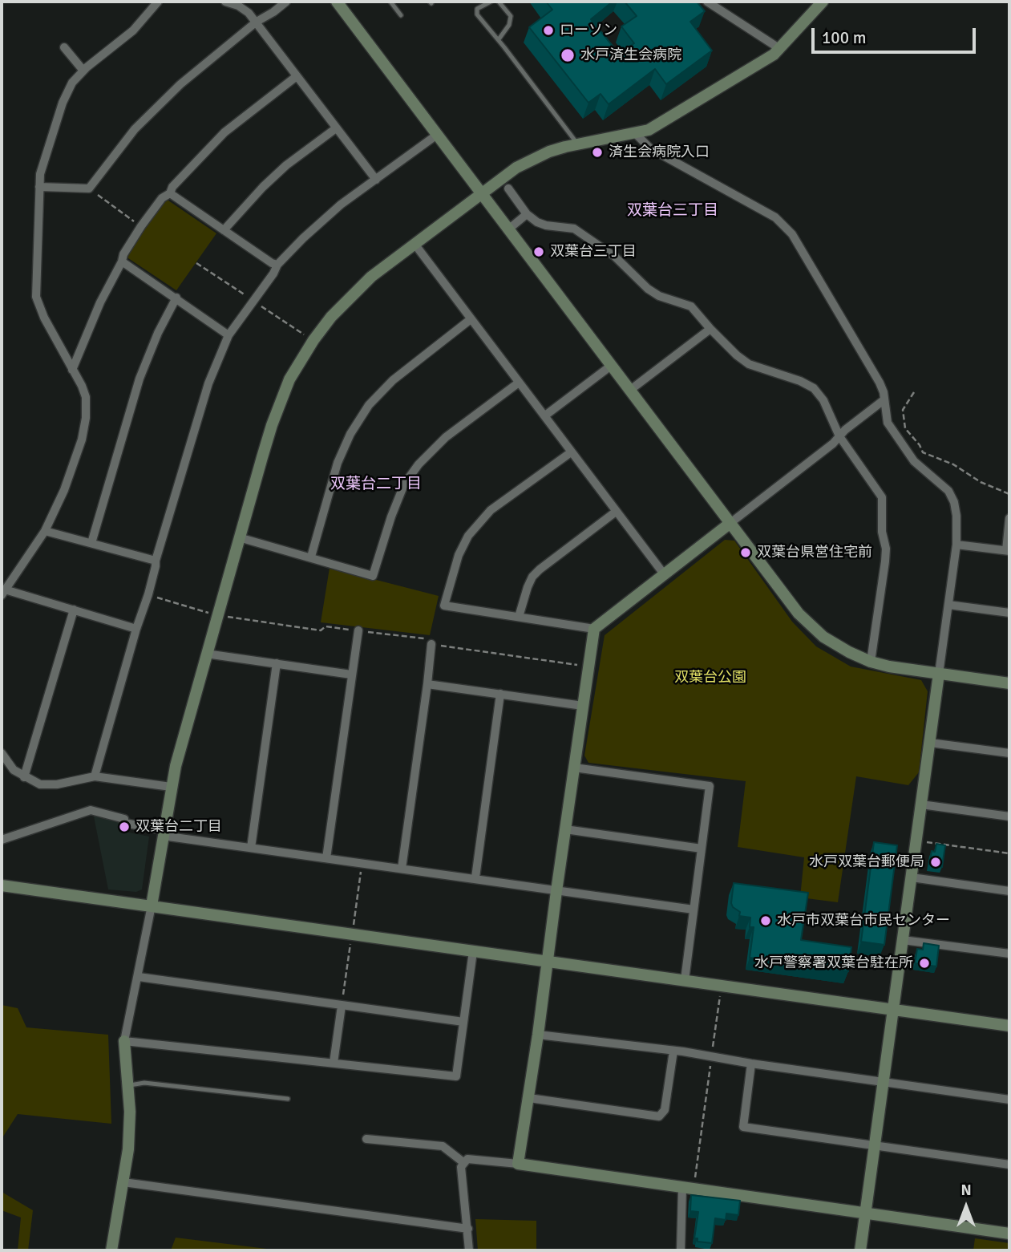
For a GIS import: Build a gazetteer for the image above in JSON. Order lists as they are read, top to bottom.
{
  "districts": ["双葉台三丁目", "双葉台二丁目"],
  "parks": ["双葉台公園"],
  "places": [
    "ローソン",
    "水戸済生会病院",
    "済生会病院入口",
    "双葉台三丁目",
    "双葉台県営住宅前",
    "双葉台二丁目",
    "水戸双葉台郵便局",
    "水戸市双葉台市民センター",
    "水戸警察署双葉台駐在所"
  ],
  "scale_bar": "100 m",
  "north": "top"
}
